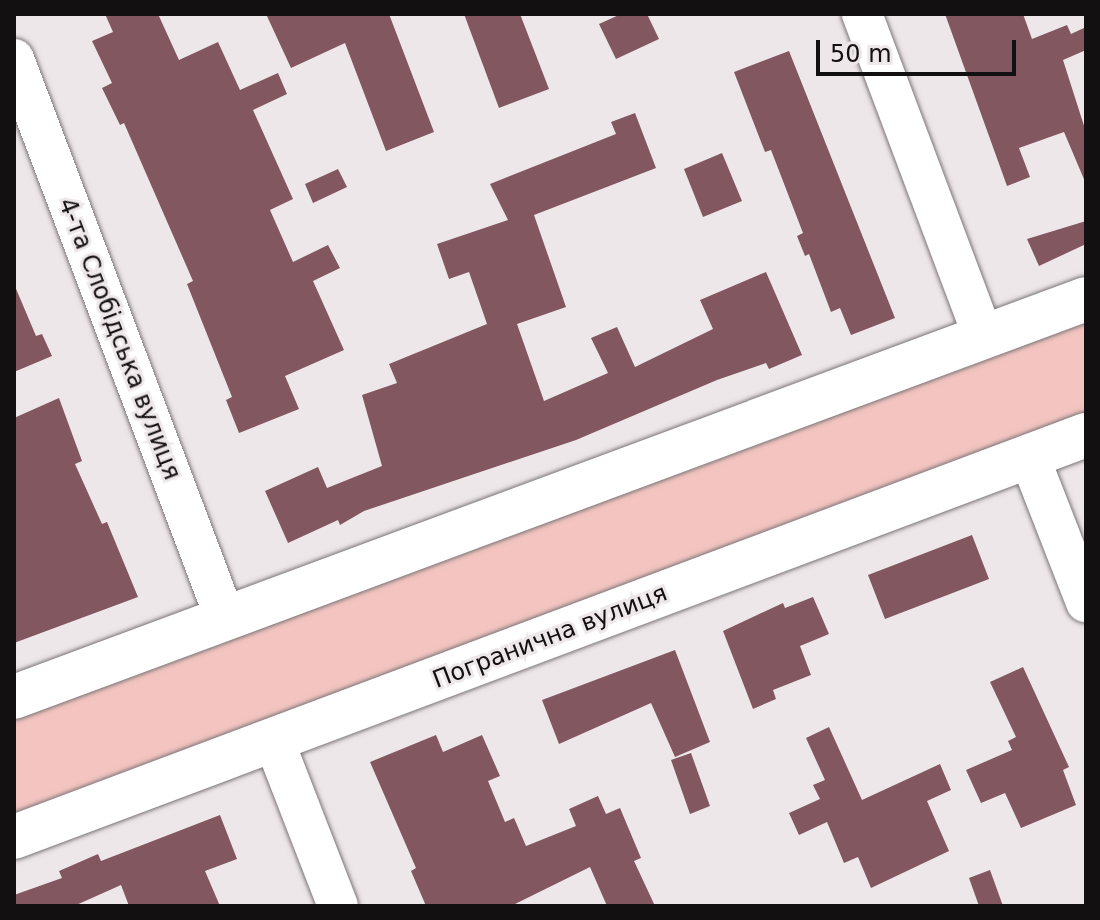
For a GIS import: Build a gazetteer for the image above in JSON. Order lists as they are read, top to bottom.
{
  "streets": {
    "main road": ["Погранична вулиця"],
    "street": ["4-та Слобідська вулиця"]
  },
  "scale_bar": "50 m"
}
